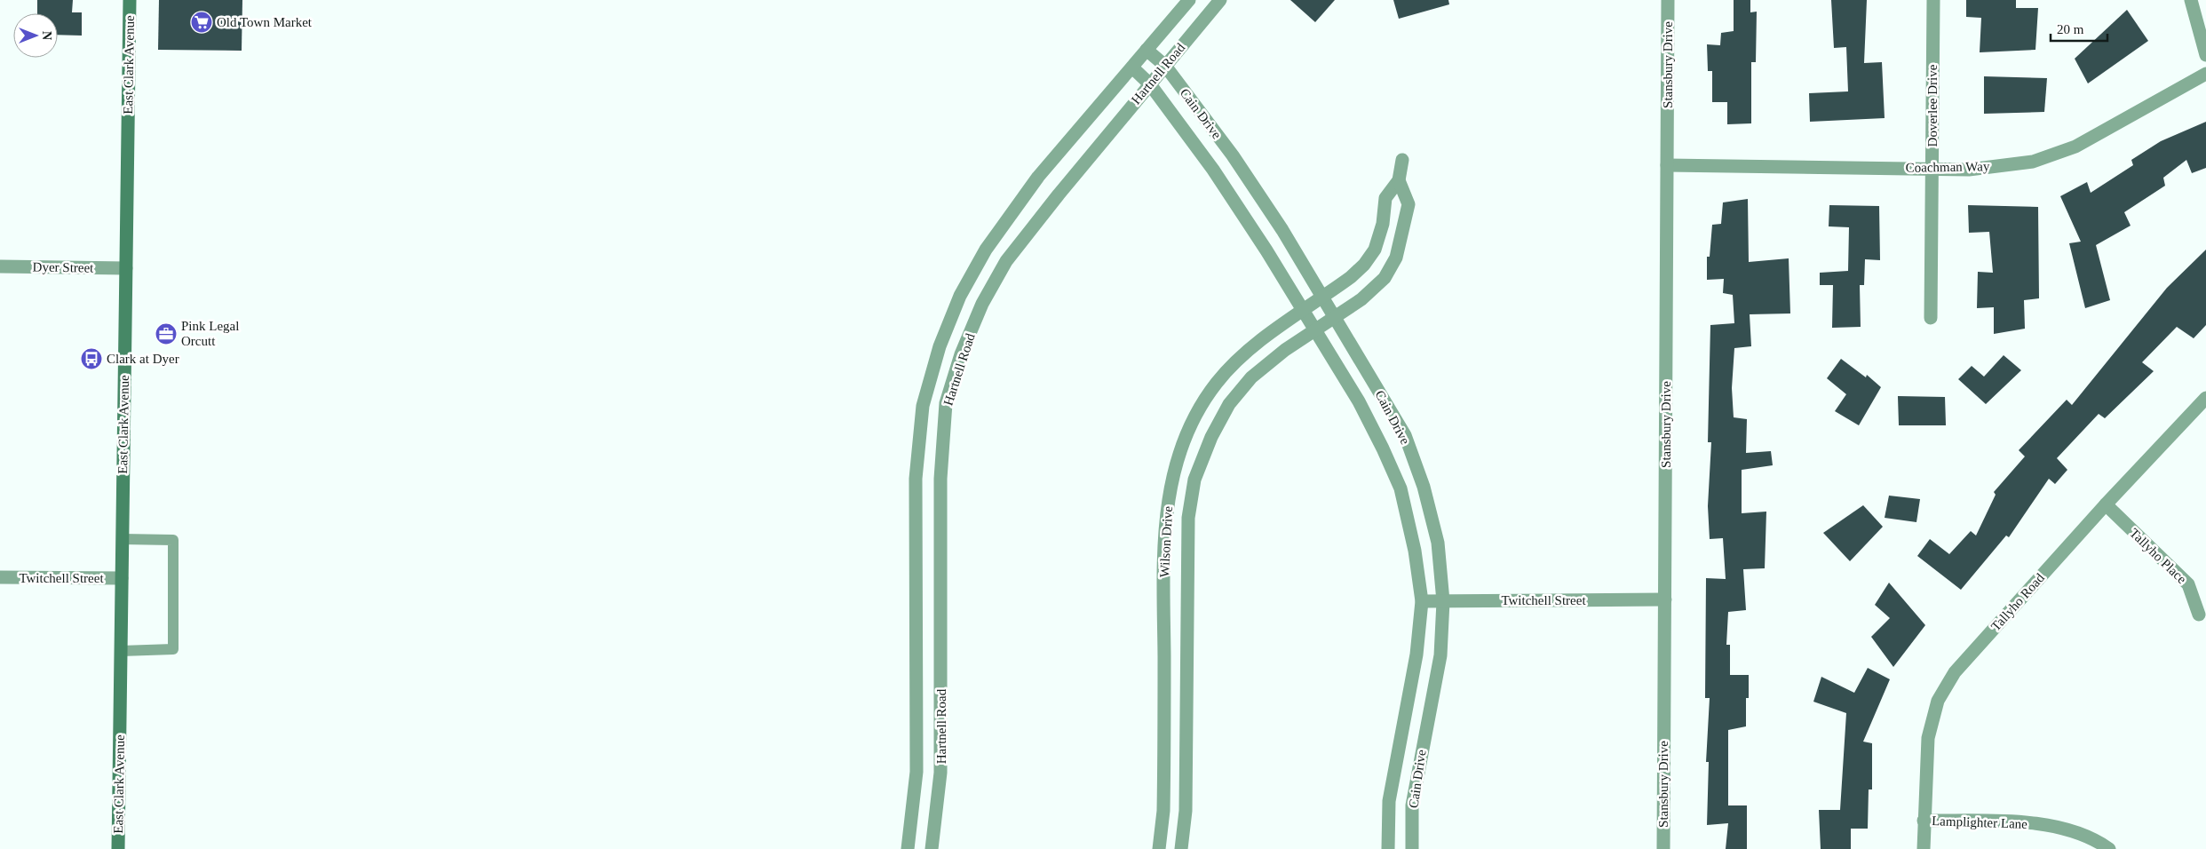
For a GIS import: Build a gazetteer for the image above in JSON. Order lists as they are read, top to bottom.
{
  "streets": {
    "main road": ["East Clark Avenue"],
    "street": [
      "Stansbury Drive",
      "Hartnell Road",
      "Doverlee Drive",
      "Cain Drive",
      "Coachman Way",
      "Dyer Street",
      "Wilson Drive",
      "Tallyho Place",
      "Twitchell Street",
      "Tallyho Road",
      "Lamplighter Lane"
    ]
  },
  "crossings": [
    ["East Clark Avenue", "Dyer Street"],
    ["East Clark Avenue", "Twitchell Street"],
    ["Stansbury Drive", "Coachman Way"],
    ["Stansbury Drive", "Twitchell Street"],
    ["Hartnell Road", "Cain Drive"],
    ["Doverlee Drive", "Coachman Way"],
    ["Cain Drive", "Wilson Drive"],
    ["Cain Drive", "Twitchell Street"],
    ["Tallyho Place", "Tallyho Road"],
    ["Tallyho Road", "Lamplighter Lane"]
  ],
  "places": {
    "supermarket": ["Old Town Market"],
    "office": ["Pink Legal Orcutt"],
    "bus stop": ["Clark at Dyer"]
  },
  "scale_bar": "20 m",
  "north": "right"
}
